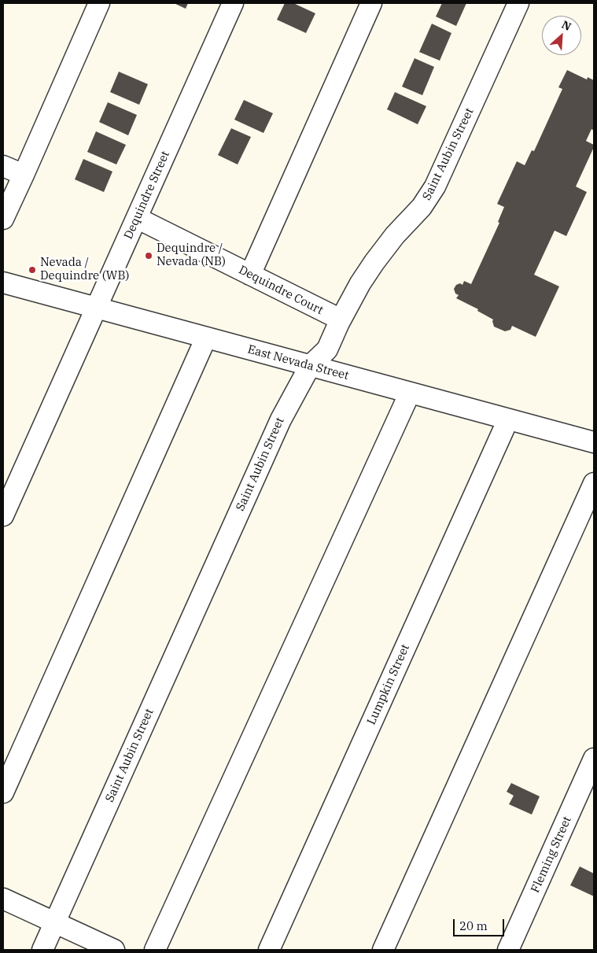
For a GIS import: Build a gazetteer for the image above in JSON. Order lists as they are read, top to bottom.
{
  "streets": {
    "street": [
      "Saint Aubin Street",
      "Dequindre Street",
      "Dequindre Court",
      "East Nevada Street",
      "Lumpkin Street",
      "Fleming Street"
    ]
  },
  "crossings": [
    ["Saint Aubin Street", "Dequindre Court"],
    ["Saint Aubin Street", "East Nevada Street"],
    ["Dequindre Street", "Dequindre Court"],
    ["Dequindre Street", "East Nevada Street"],
    ["East Nevada Street", "Lumpkin Street"]
  ],
  "places": ["Dequindre / Nevada (NB)", "Nevada / Dequindre (WB)"],
  "scale_bar": "20 m",
  "north": "top right"
}
